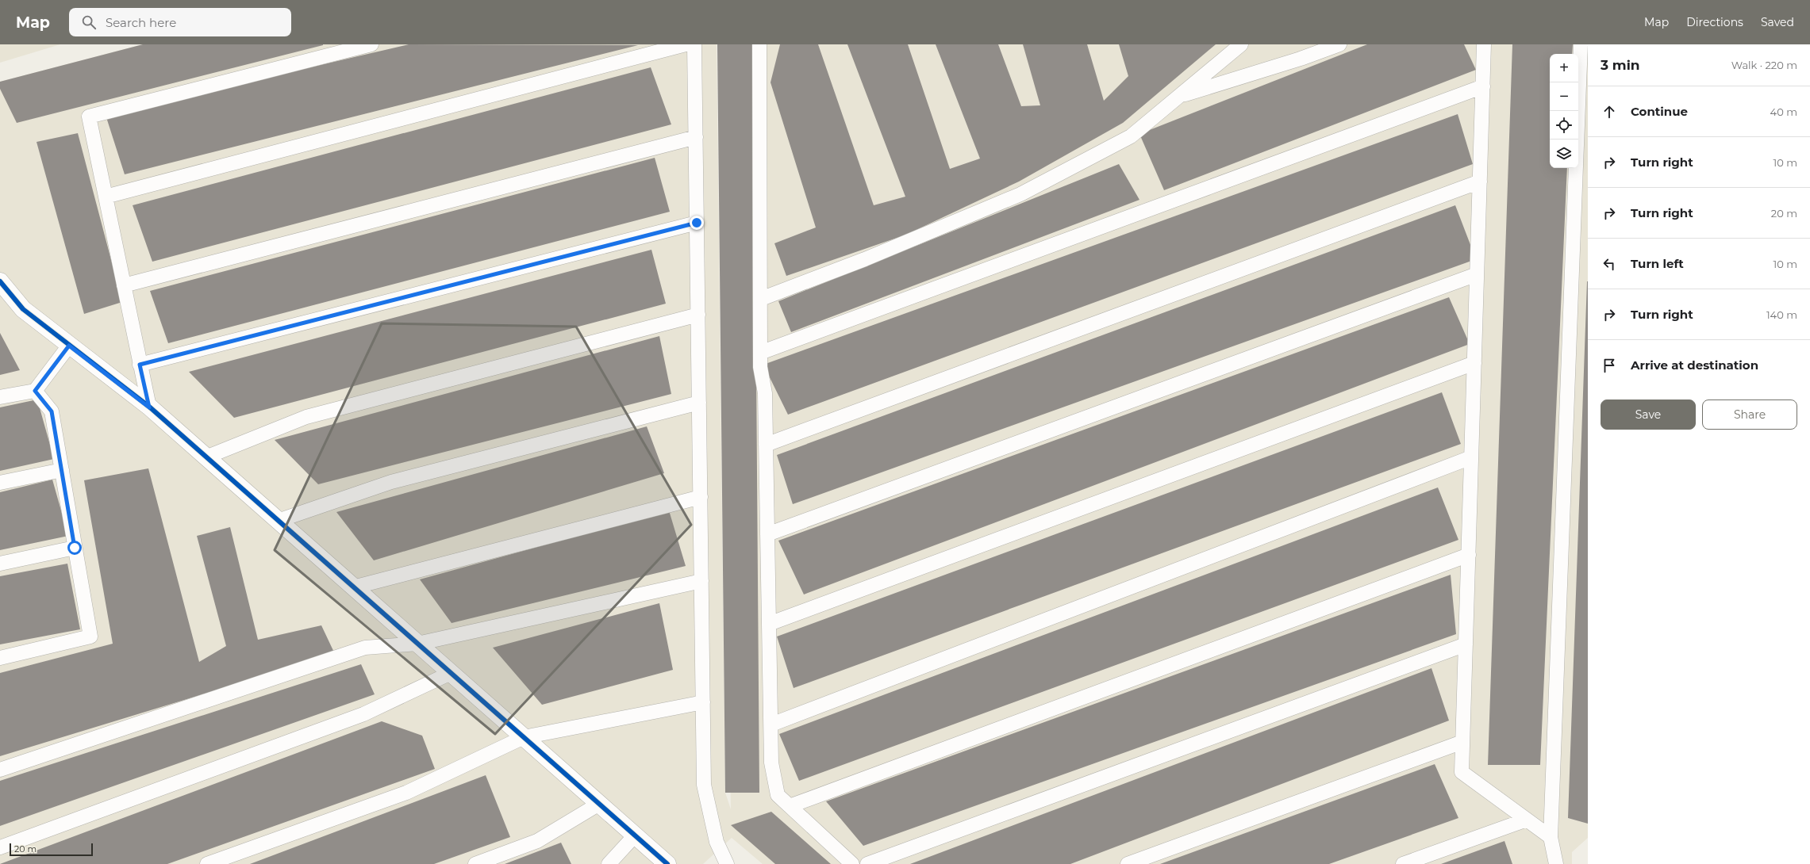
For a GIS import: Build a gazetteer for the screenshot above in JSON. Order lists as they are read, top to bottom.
{
  "scale_bar": "20 m",
  "page": {
    "header": "Map",
    "search": "Search here",
    "nav": ["Map", "Directions", "Saved"],
    "heading": ["3 min", "Walk · 220 m"],
    "map_buttons": ["+", "−"],
    "list": [
      ["Continue", "40 m"],
      ["Turn right", "10 m"],
      ["Turn right", "20 m"],
      ["Turn left", "10 m"],
      ["Turn right", "140 m"],
      "Arrive at destination"
    ],
    "buttons": ["Save", "Share"],
    "scale": "20 m"
  }
}
